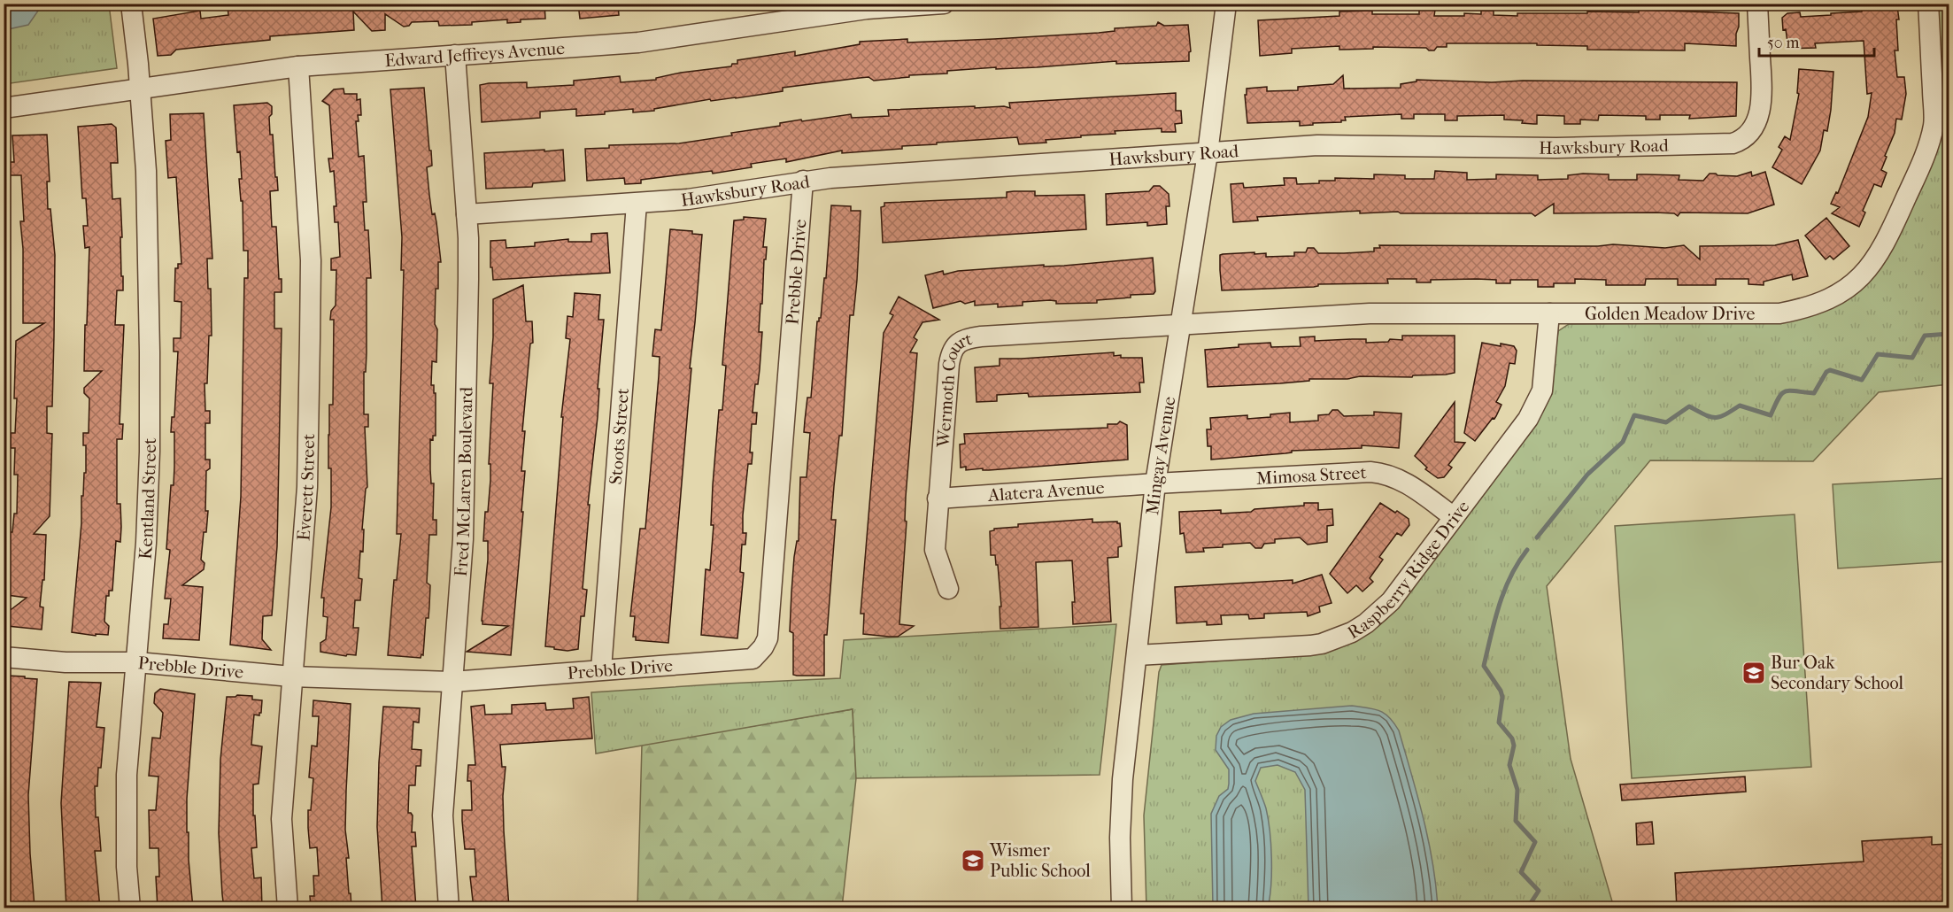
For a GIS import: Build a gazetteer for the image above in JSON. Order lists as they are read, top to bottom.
{
  "streets": {
    "street": [
      "Edward Jeffreys Avenue",
      "Hawksbury Road",
      "Prebble Drive",
      "Golden Meadow Drive",
      "Wermoth Court",
      "Stoots Street",
      "Mingay Avenue",
      "Mimosa Street",
      "Fred McLaren Boulevard",
      "Everett Street",
      "Alatera Avenue",
      "Kentland Street",
      "Raspberry Ridge Drive"
    ]
  },
  "crossings": [
    ["Edward Jeffreys Avenue", "Fred McLaren Boulevard"],
    ["Edward Jeffreys Avenue", "Everett Street"],
    ["Edward Jeffreys Avenue", "Kentland Street"],
    ["Hawksbury Road", "Prebble Drive"],
    ["Hawksbury Road", "Stoots Street"],
    ["Hawksbury Road", "Mingay Avenue"],
    ["Hawksbury Road", "Fred McLaren Boulevard"],
    ["Prebble Drive", "Stoots Street"],
    ["Prebble Drive", "Fred McLaren Boulevard"],
    ["Prebble Drive", "Everett Street"],
    ["Prebble Drive", "Kentland Street"],
    ["Golden Meadow Drive", "Wermoth Court"],
    ["Golden Meadow Drive", "Mingay Avenue"],
    ["Golden Meadow Drive", "Raspberry Ridge Drive"],
    ["Wermoth Court", "Mingay Avenue"],
    ["Wermoth Court", "Alatera Avenue"],
    ["Mingay Avenue", "Mimosa Street"],
    ["Mingay Avenue", "Alatera Avenue"],
    ["Mingay Avenue", "Raspberry Ridge Drive"],
    ["Mimosa Street", "Alatera Avenue"],
    ["Mimosa Street", "Raspberry Ridge Drive"]
  ],
  "places": {
    "school or university": ["Bur Oak Secondary School", "Wismer Public School"]
  },
  "scale_bar": "50 m"
}
